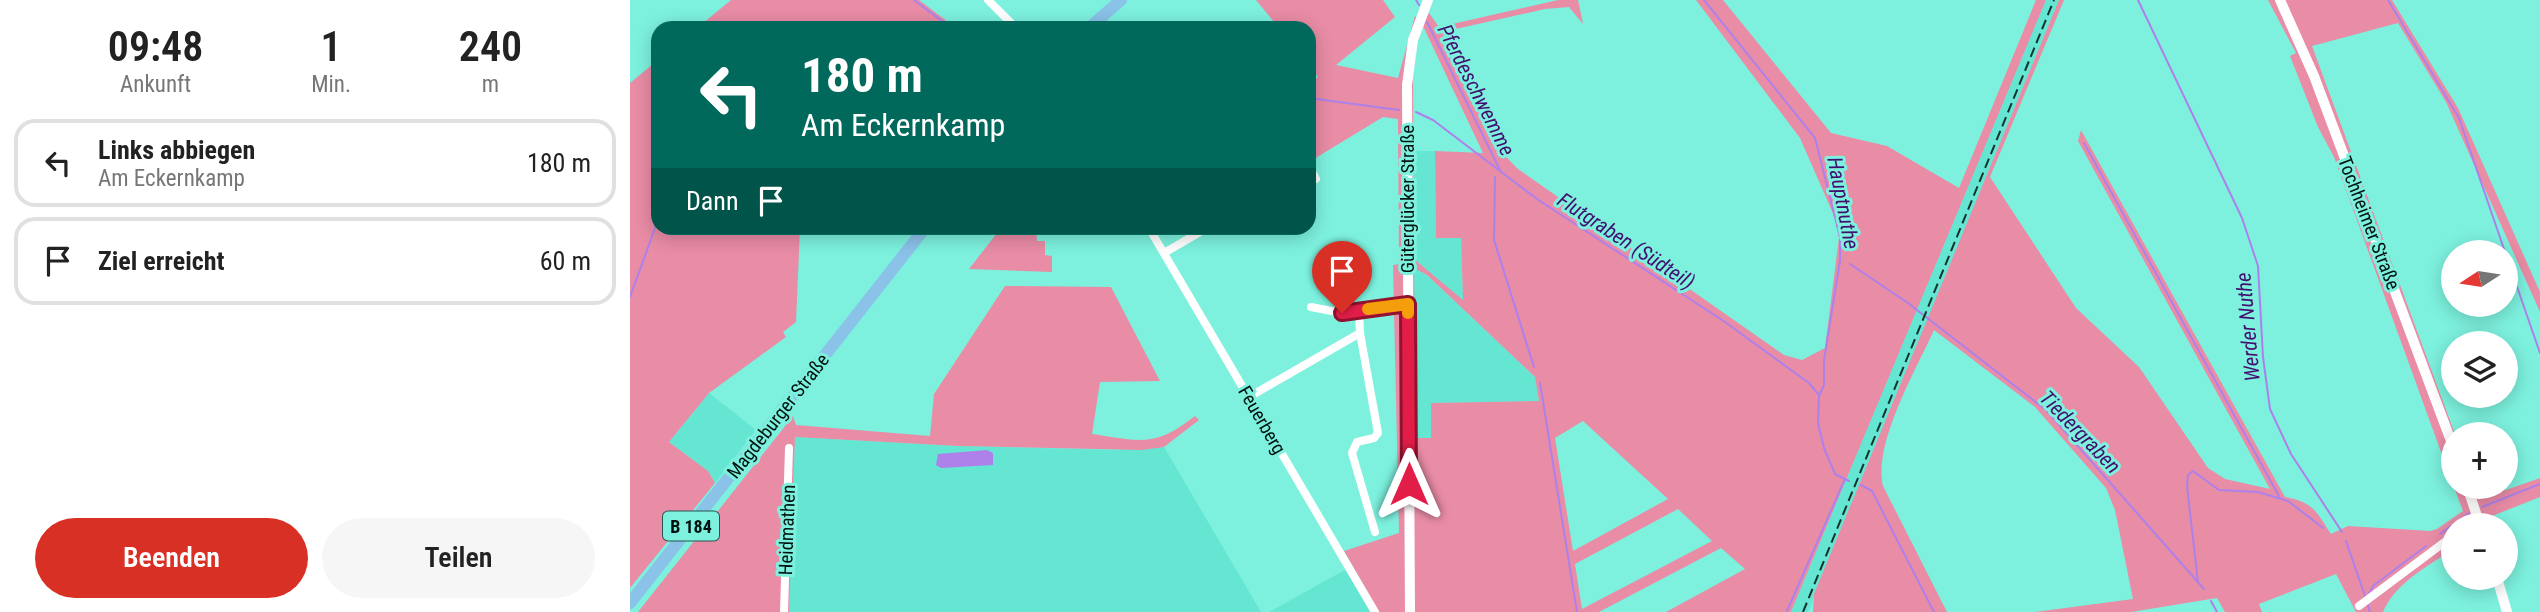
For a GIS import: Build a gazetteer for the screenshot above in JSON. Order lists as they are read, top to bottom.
{
  "streets": {
    "main road": ["Magdeburger Straße", "B 184"],
    "street": [
      "Güterglücker Straße",
      "Tochheimer Straße",
      "Feuerberg",
      "Heidmathen"
    ]
  },
  "water": [
    "Pferdeschwemme",
    "Hauptnuthe",
    "Flutgraben (Südteil)",
    "Werder Nuthe",
    "Tiedergraben"
  ],
  "north": "left",
  "page": {
    "eta": [
      "09:48",
      "Ankunft",
      "1",
      "Min.",
      "240",
      "m"
    ],
    "turn": ["180 m", "Am Eckernkamp"],
    "list": [
      {
        "name": "Links abbiegen",
        "note": "Am Eckernkamp",
        "value": "180 m"
      },
      {
        "name": "Ziel erreicht",
        "value": "60 m"
      }
    ],
    "then": "Dann",
    "map_buttons": ["+", "−"],
    "buttons": ["Beenden", "Teilen"]
  }
}
